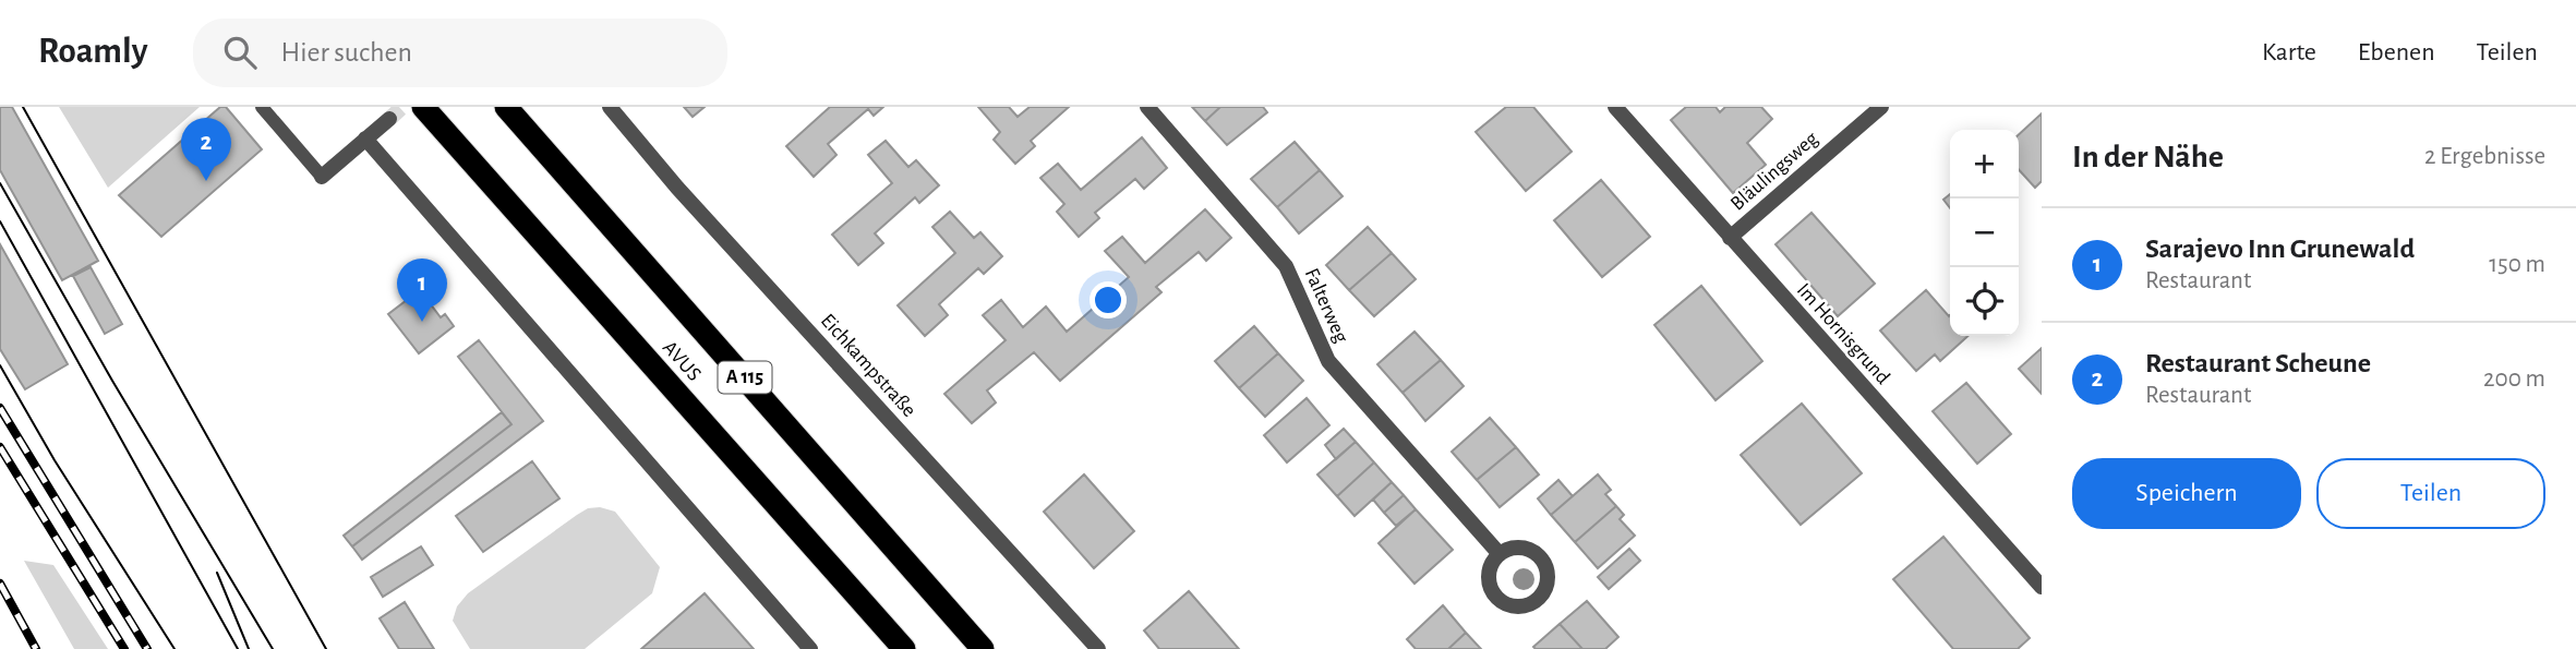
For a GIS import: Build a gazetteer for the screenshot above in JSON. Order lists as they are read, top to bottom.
{
  "streets": {
    "highway": ["AVUS", "A 115"],
    "street": [
      "Bläulingsweg",
      "Falterweg",
      "Im Hornisgrund",
      "Eichkampstraße"
    ]
  },
  "crossings": [
    ["Bläulingsweg", "Im Hornisgrund"]
  ],
  "page": {
    "header": "Roamly",
    "search": "Hier suchen",
    "nav": ["Karte", "Ebenen", "Teilen"],
    "heading": ["In der Nähe", "2 Ergebnisse"],
    "pins": ["2", "1"],
    "map_buttons": ["+", "−"],
    "list": [
      {
        "mark": "1",
        "name": "Sarajevo Inn Grunewald",
        "note": "Restaurant",
        "value": "150 m"
      },
      {
        "mark": "2",
        "name": "Restaurant Scheune",
        "note": "Restaurant",
        "value": "200 m"
      }
    ],
    "buttons": ["Speichern", "Teilen"]
  }
}
